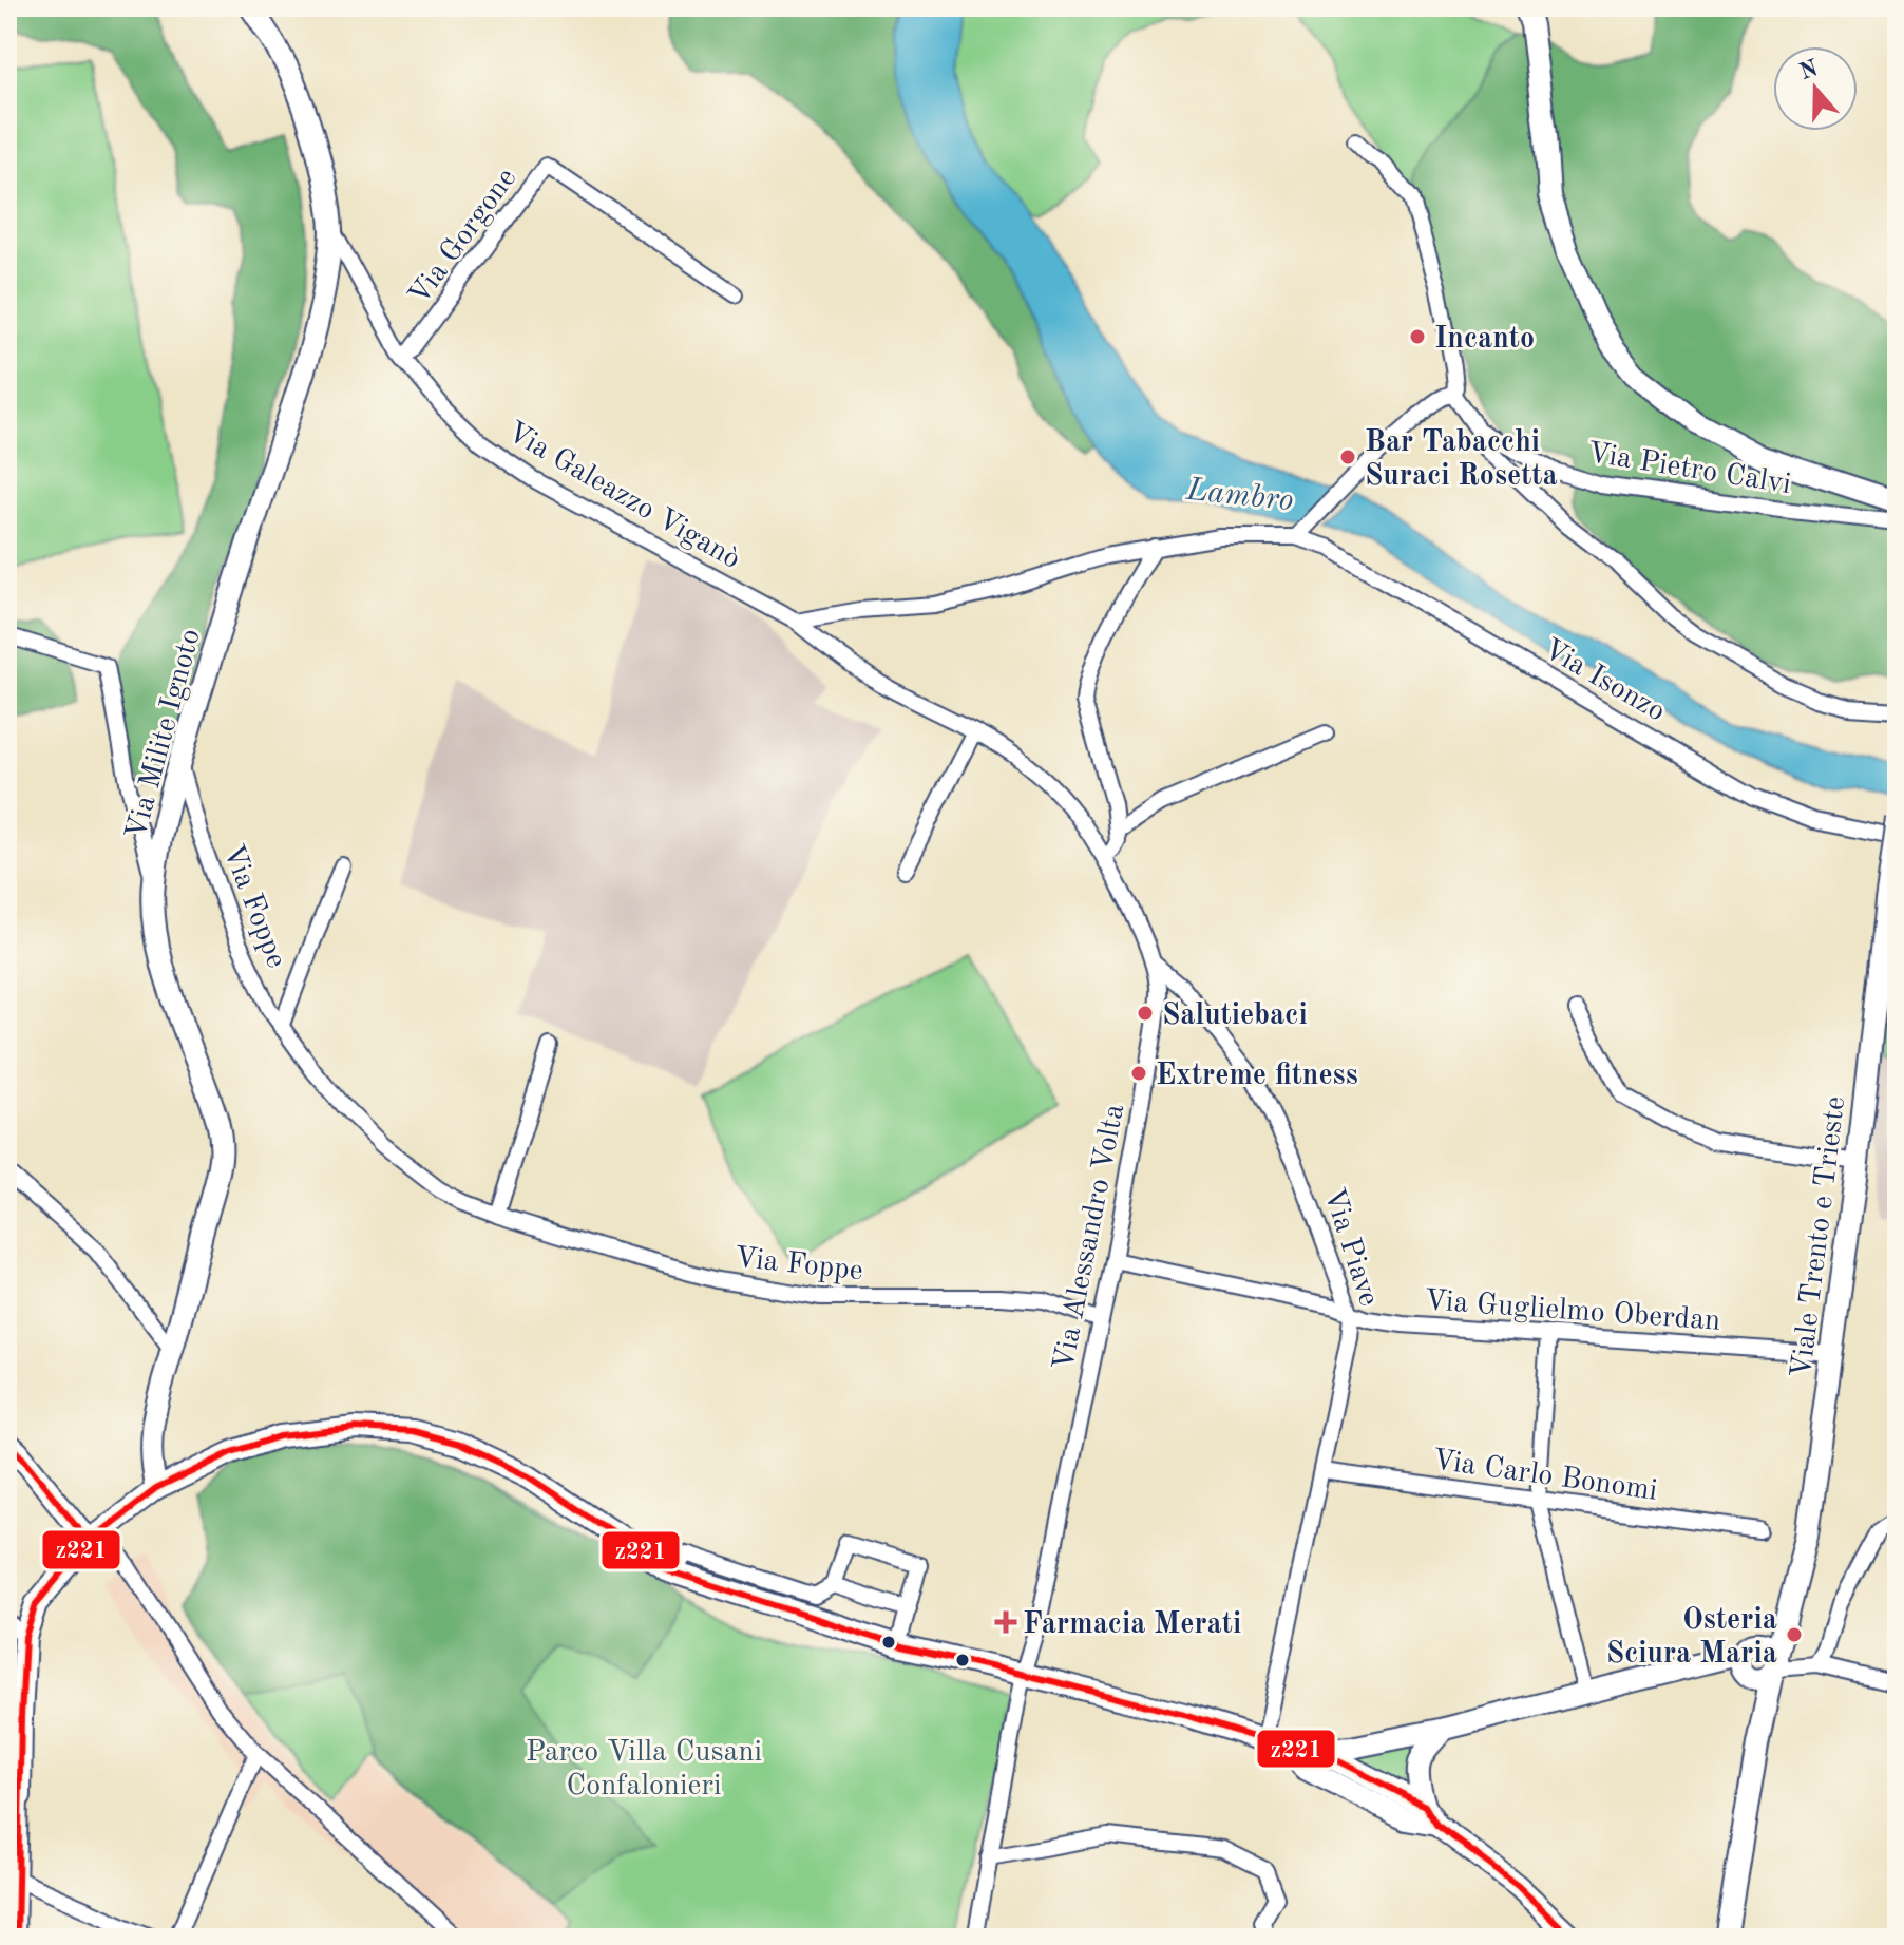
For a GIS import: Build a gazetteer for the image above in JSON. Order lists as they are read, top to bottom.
{
  "streets": {
    "main road": ["Via Milite Ignoto", "Viale Trento e Trieste"],
    "street": [
      "Via Gorgone",
      "Via Pietro Calvi",
      "Via Galeazzo Viganò",
      "Via Isonzo",
      "Via Foppe",
      "Via Alessandro Volta",
      "Via Piave",
      "Via Guglielmo Oberdan",
      "Via Carlo Bonomi"
    ]
  },
  "crossings": [
    ["Via Gorgone", "Via Galeazzo Viganò"],
    ["Via Galeazzo Viganò", "Via Milite Ignoto"],
    ["Via Galeazzo Viganò", "Via Alessandro Volta"],
    ["Via Milite Ignoto", "Via Foppe"],
    ["Via Foppe", "Via Alessandro Volta"],
    ["Via Alessandro Volta", "Via Piave"],
    ["Via Alessandro Volta", "Via Guglielmo Oberdan"],
    ["Viale Trento e Trieste", "Via Guglielmo Oberdan"],
    ["Via Piave", "Via Guglielmo Oberdan"],
    ["Via Piave", "Via Carlo Bonomi"]
  ],
  "water": ["Lambro"],
  "parks": ["Parco Villa Cusani Confalonieri"],
  "places": {
    "other": [
      "Incanto",
      "Bar Tabacchi Suraci Rosetta",
      "Salutiebaci",
      "Extreme fitness",
      "Osteria Sciura Maria"
    ],
    "health": ["Farmacia Merati"]
  },
  "lines": ["transit line z221"],
  "north": "top"
}
